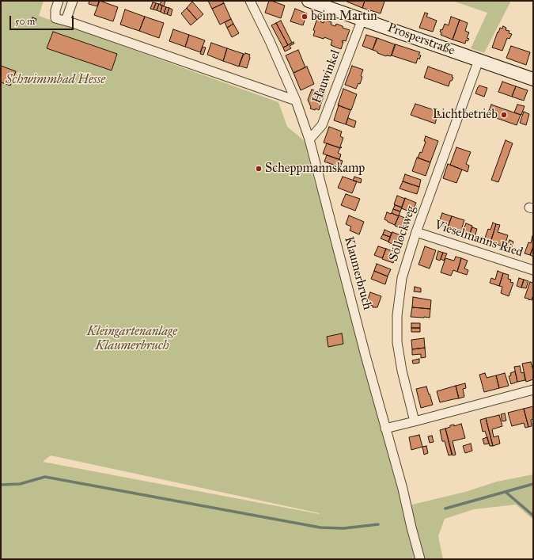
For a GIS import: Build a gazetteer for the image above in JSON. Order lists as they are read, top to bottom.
{
  "streets": {
    "main road": ["Prosperstraße"],
    "street": [
      "Hauwinkel",
      "Söllockweg",
      "Vieselmanns Ried",
      "Klaumerbruch"
    ]
  },
  "crossings": [
    ["Prosperstraße", "Hauwinkel"],
    ["Prosperstraße", "Söllockweg"],
    ["Hauwinkel", "Klaumerbruch"],
    ["Söllockweg", "Vieselmanns Ried"]
  ],
  "parks": ["Schwimmbad Hesse", "Kleingartenanlage Klaumerbruch"],
  "places": ["beim Martin", "Lichtbetrieb", "Scheppmannskamp"],
  "scale_bar": "50 m"
}
